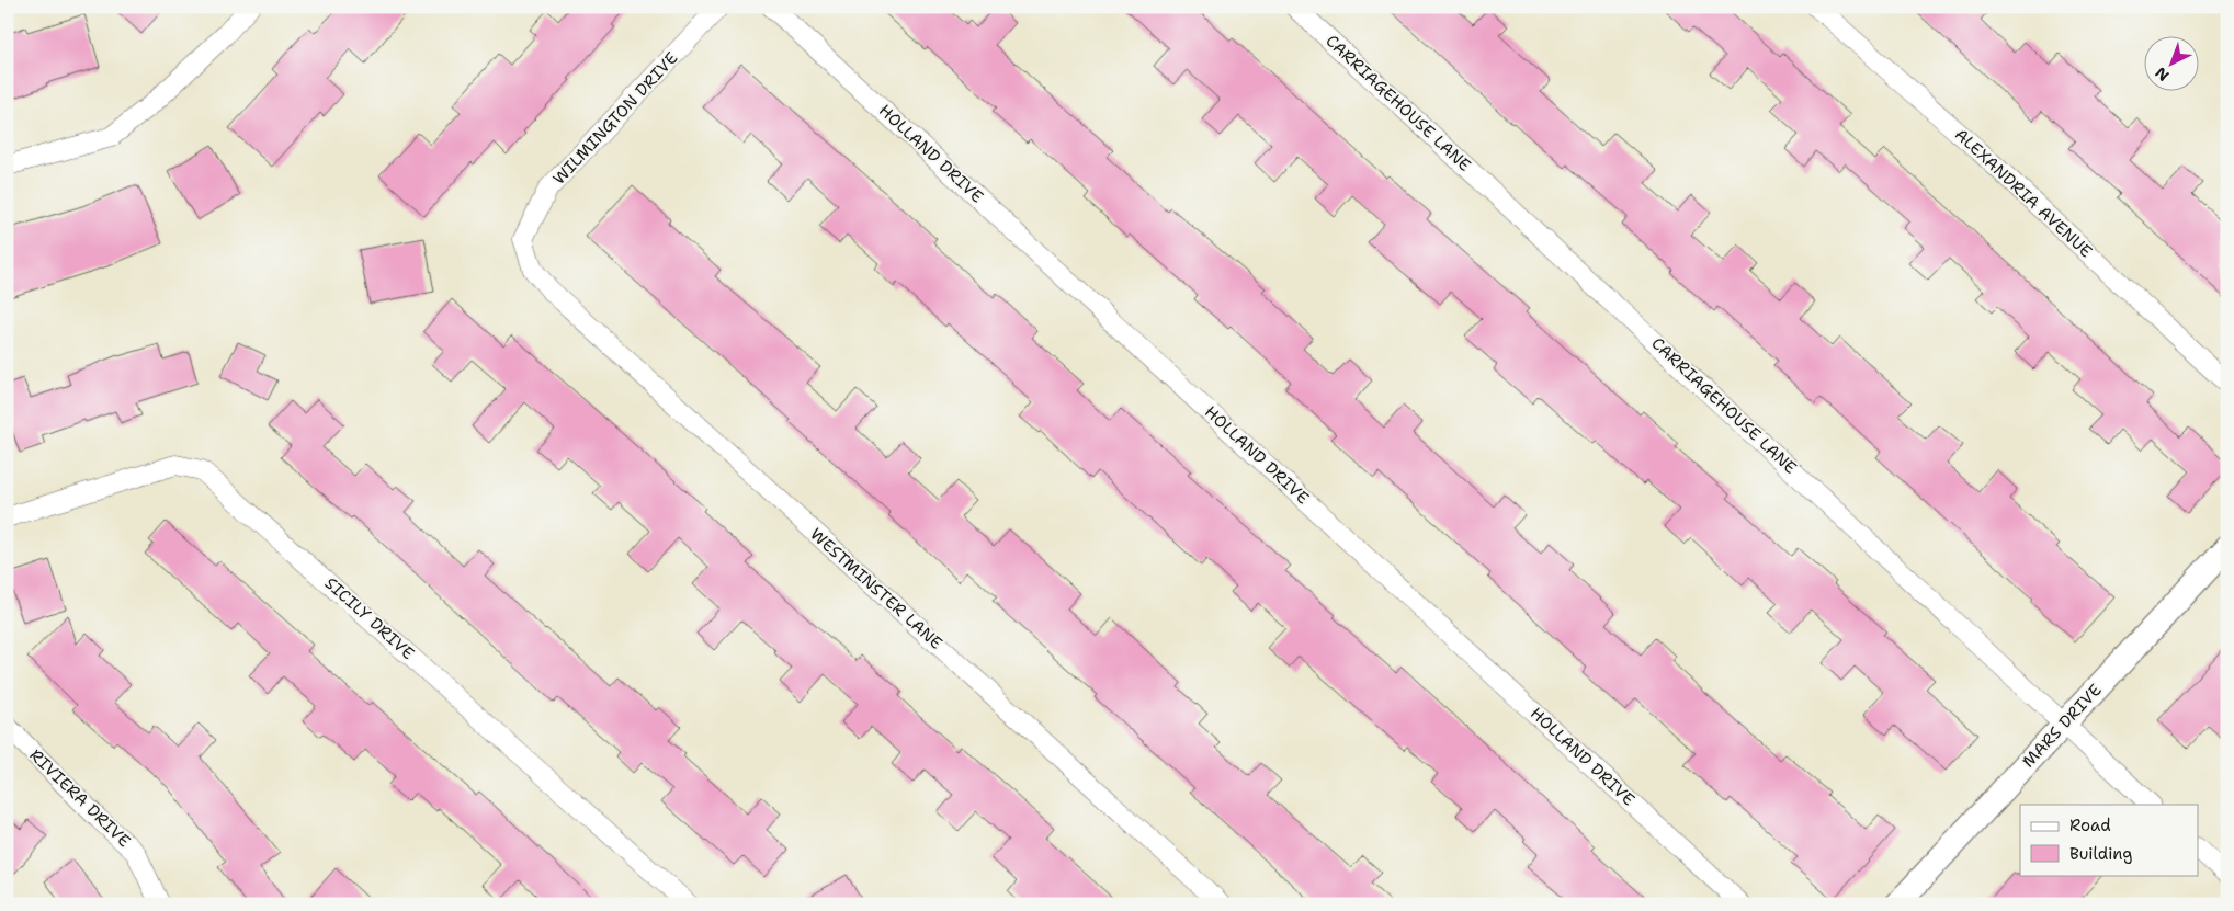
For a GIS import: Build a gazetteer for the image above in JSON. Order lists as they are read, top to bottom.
{
  "streets": {
    "street": [
      "CARRIAGEHOUSE LANE",
      "WILMINGTON DRIVE",
      "HOLLAND DRIVE",
      "ALEXANDRIA AVENUE",
      "WESTMINSTER LANE",
      "SICILY DRIVE",
      "MARS DRIVE",
      "RIVIERA DRIVE"
    ]
  },
  "crossings": [
    ["CARRIAGEHOUSE LANE", "MARS DRIVE"],
    ["WILMINGTON DRIVE", "WESTMINSTER LANE"]
  ],
  "legend": ["Road", "Building"],
  "north": "bottom left"
}
